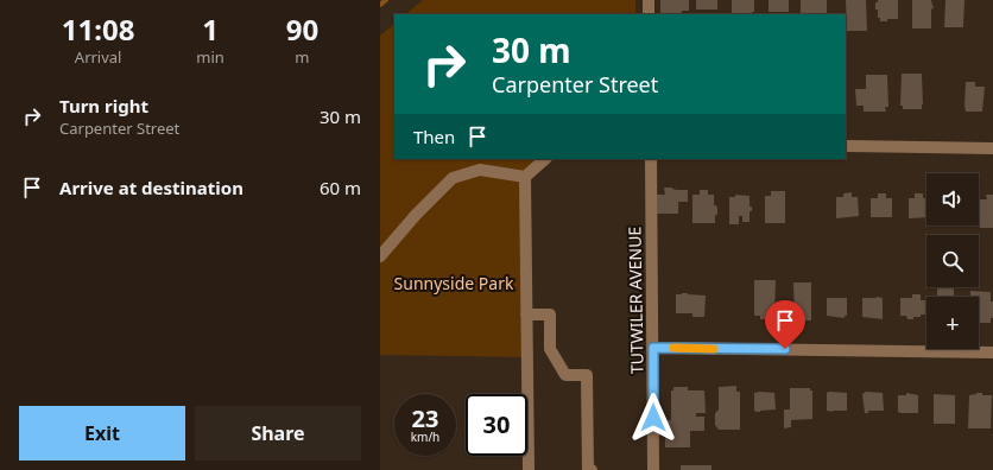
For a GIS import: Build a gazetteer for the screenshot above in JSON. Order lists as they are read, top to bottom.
{
  "streets": {
    "street": ["TUTWILER AVENUE"]
  },
  "parks": ["Sunnyside Park"],
  "page": {
    "eta": [
      "11:08",
      "Arrival",
      "1",
      "min",
      "90",
      "m"
    ],
    "turn": ["30 m", "Carpenter Street"],
    "list": [
      {
        "name": "Turn right",
        "note": "Carpenter Street",
        "value": "30 m"
      },
      {
        "name": "Arrive at destination",
        "value": "60 m"
      }
    ],
    "then": "Then",
    "map_buttons": "+",
    "speed": "23 km/h",
    "limit": "30",
    "buttons": ["Exit", "Share"]
  }
}
